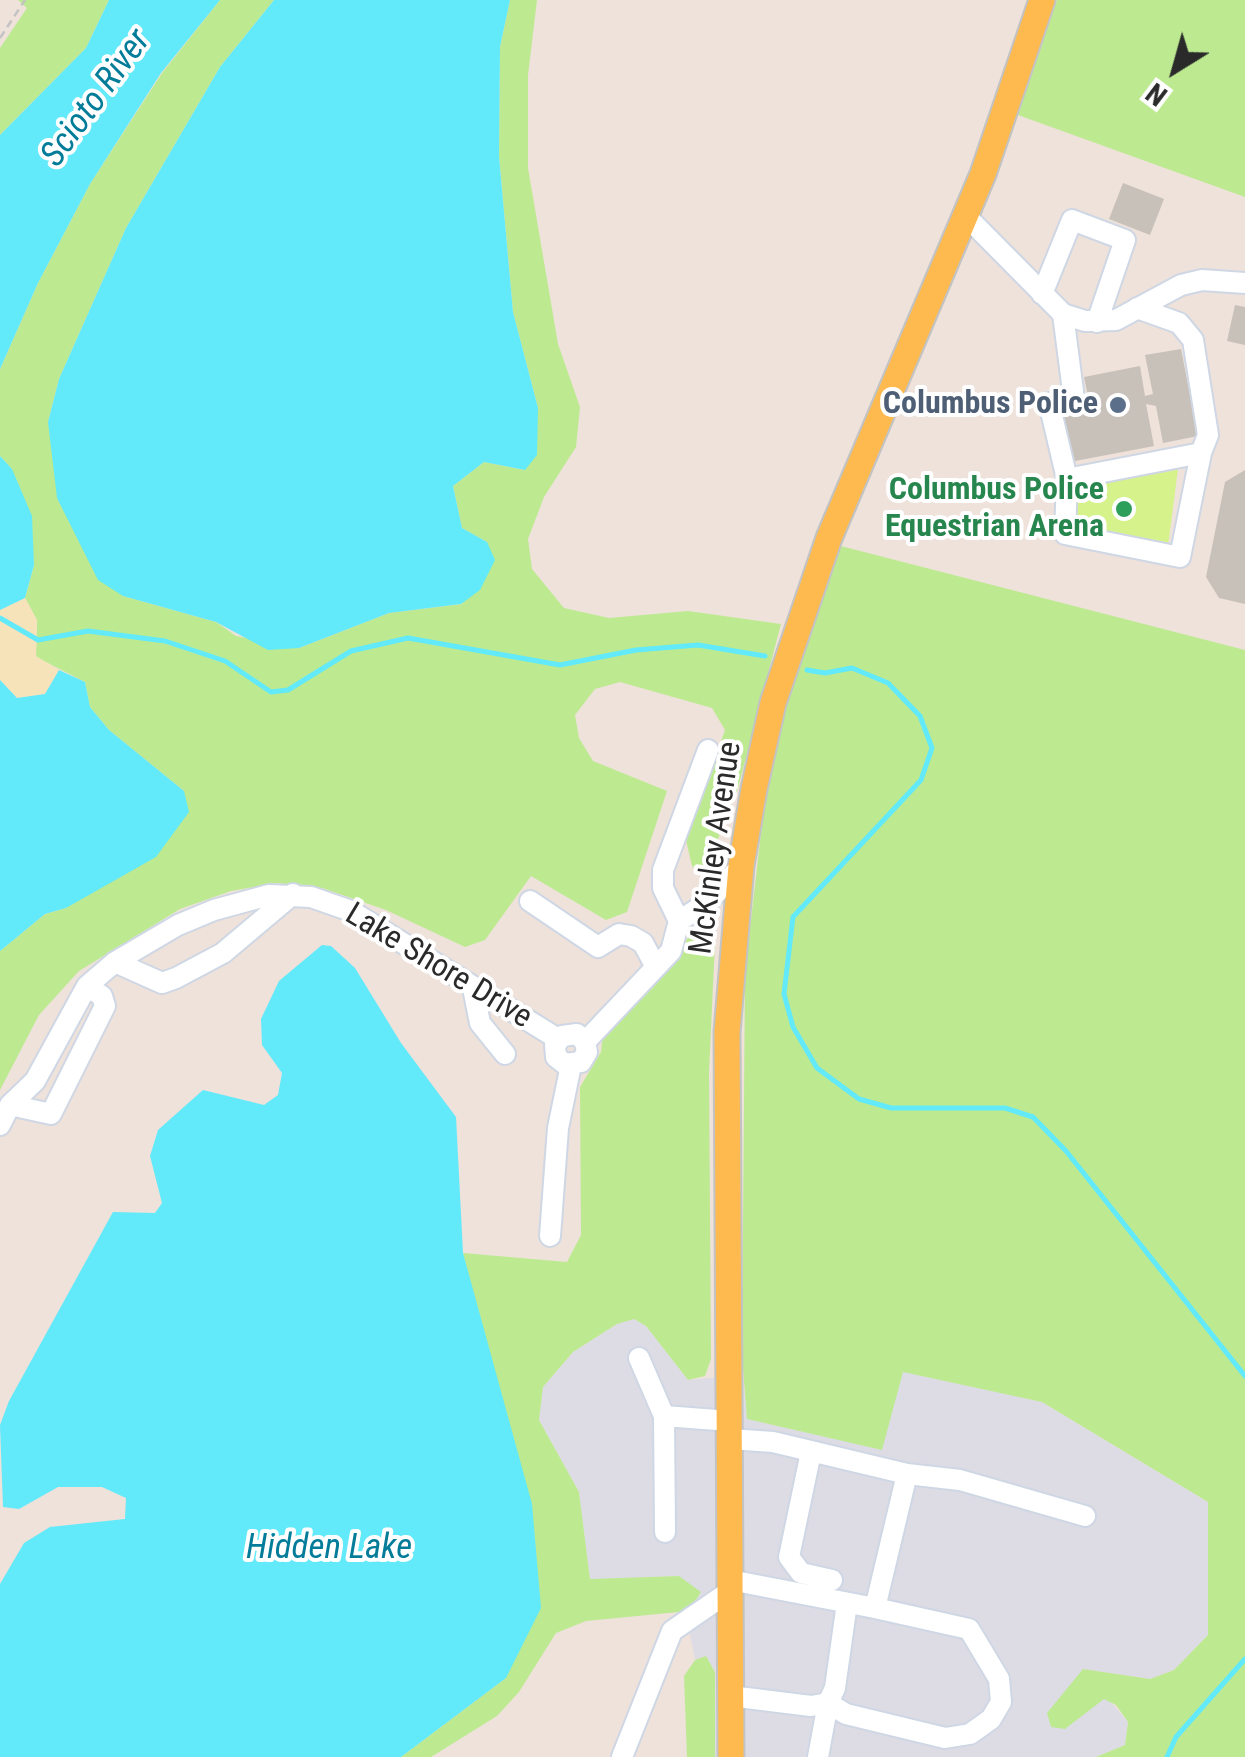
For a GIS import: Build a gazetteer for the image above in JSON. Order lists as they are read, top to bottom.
{
  "streets": {
    "main road": ["McKinley Avenue"],
    "street": ["Lake Shore Drive"]
  },
  "water": ["Scioto River", "Hidden Lake"],
  "places": ["Columbus Police", "Columbus Police Equestrian Arena"],
  "north": "bottom left"
}
